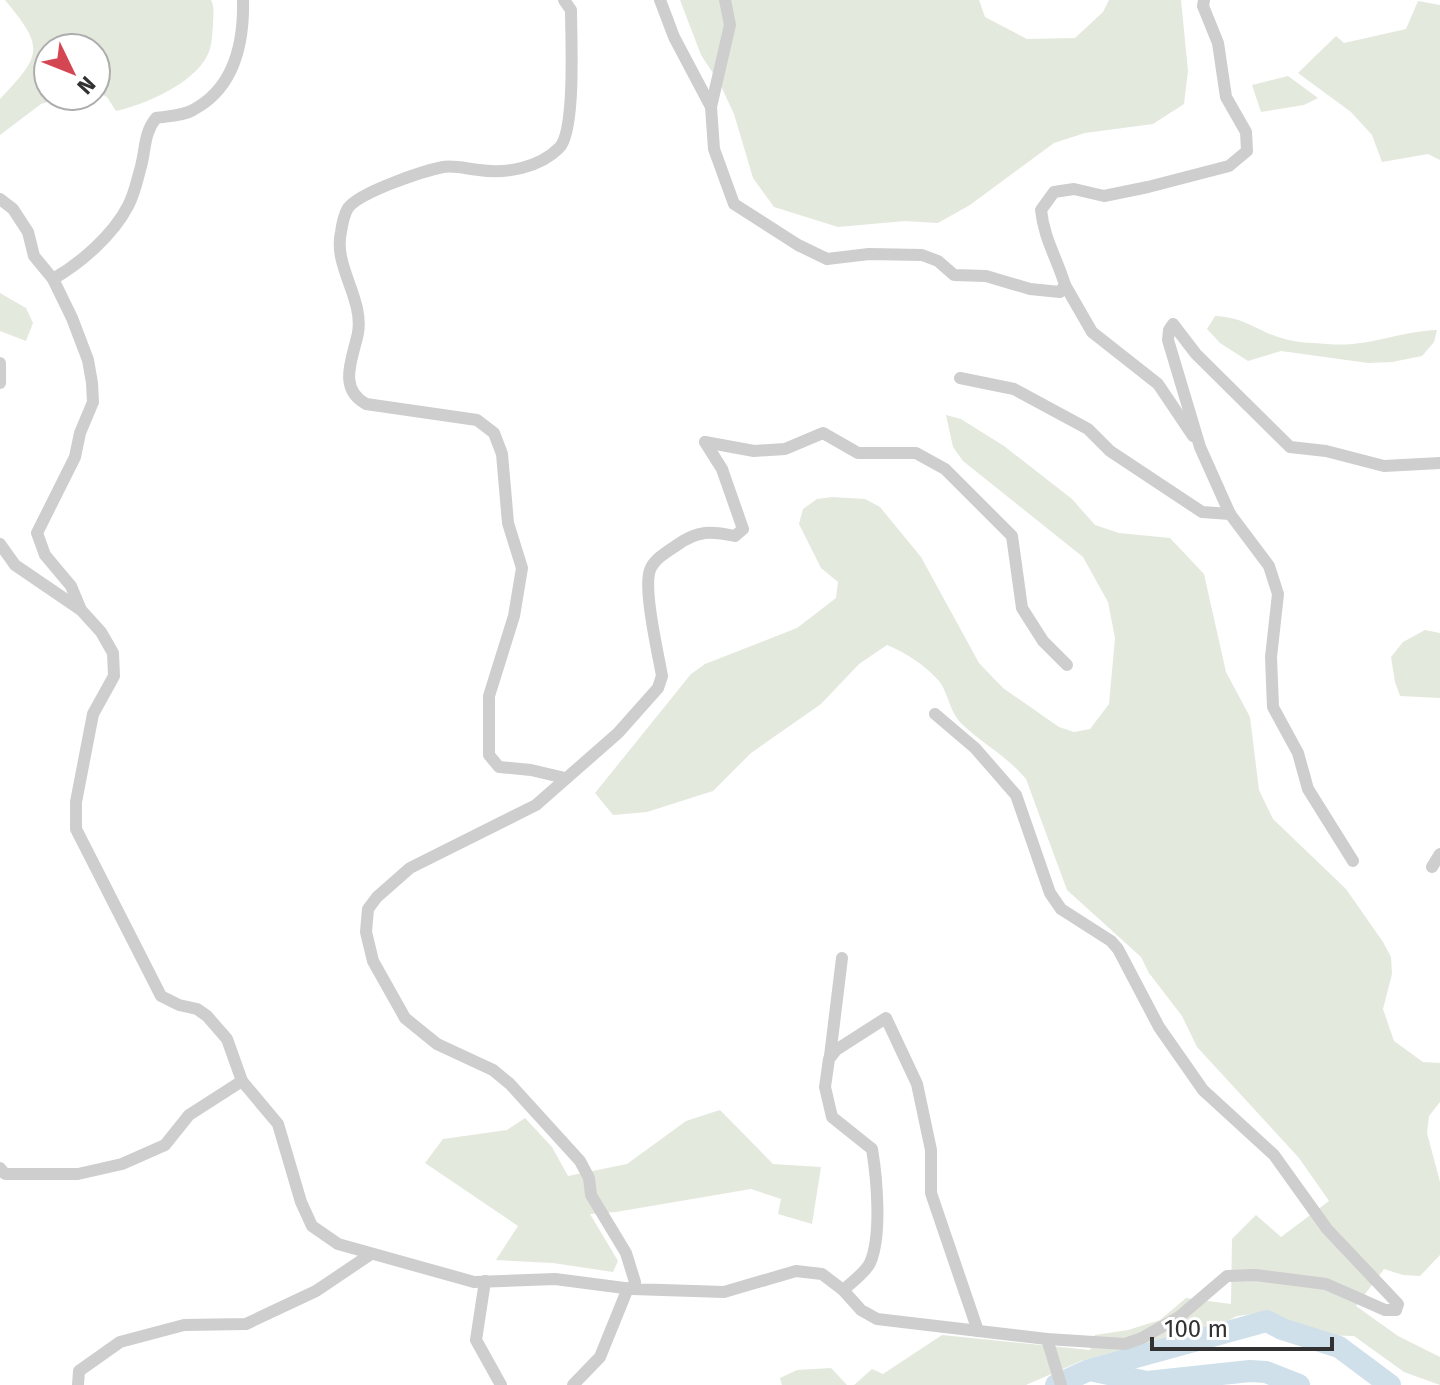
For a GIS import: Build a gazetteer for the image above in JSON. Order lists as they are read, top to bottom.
{
  "scale_bar": "100 m",
  "north": "bottom right"
}
